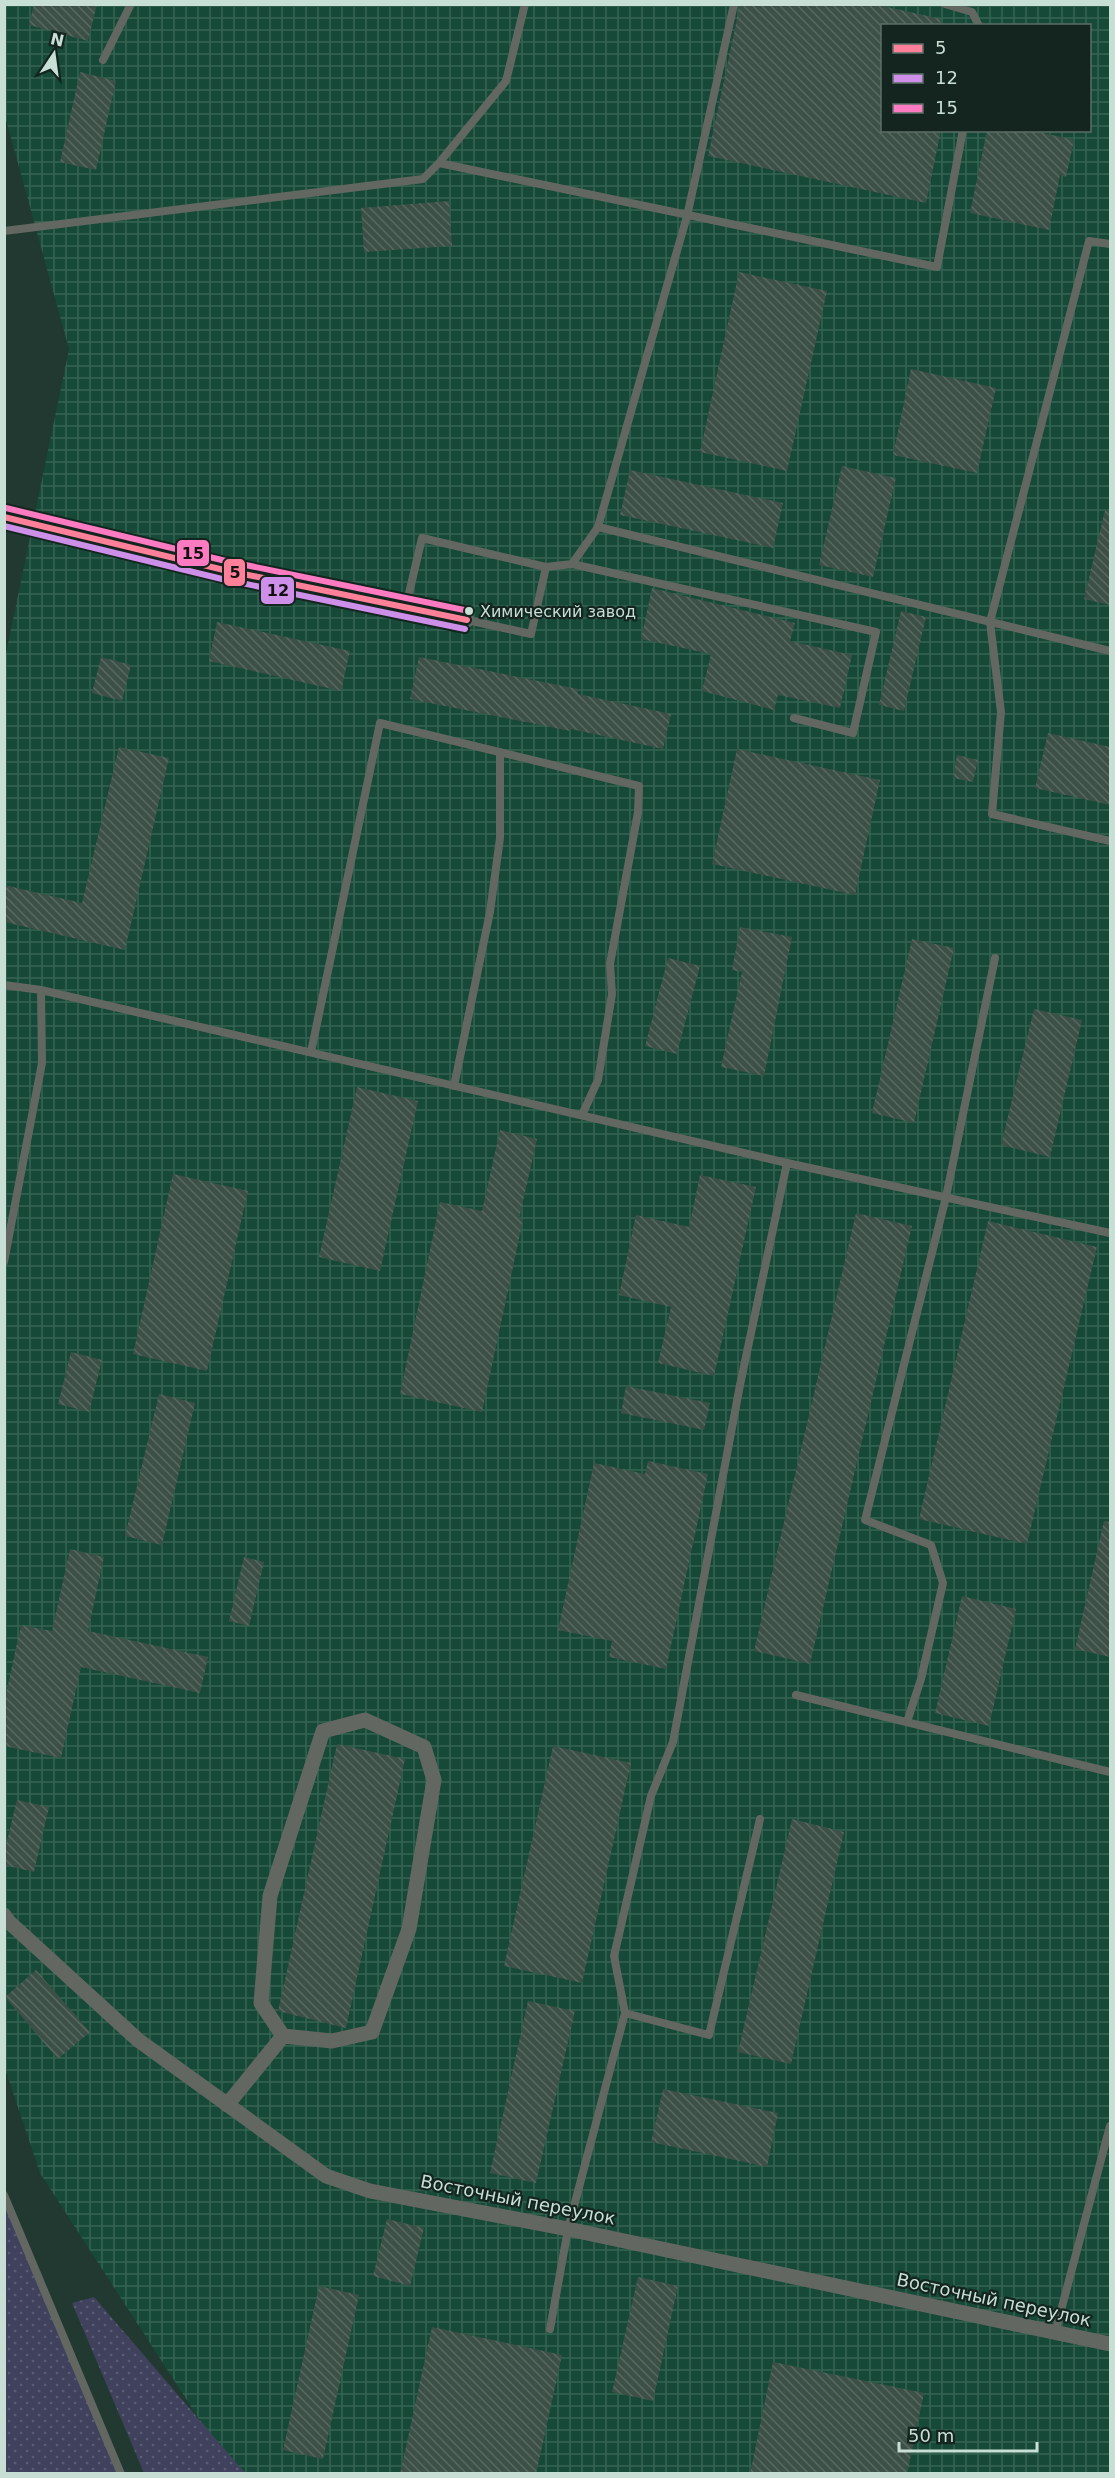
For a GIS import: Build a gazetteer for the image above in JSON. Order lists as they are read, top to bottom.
{
  "streets": {
    "street": ["Восточный переулок"]
  },
  "places": ["Химический завод"],
  "lines": ["transit line 15", "transit line 5", "transit line 12"],
  "legend": ["5", "12", "15"],
  "scale_bar": "50 m",
  "north": "top"
}
